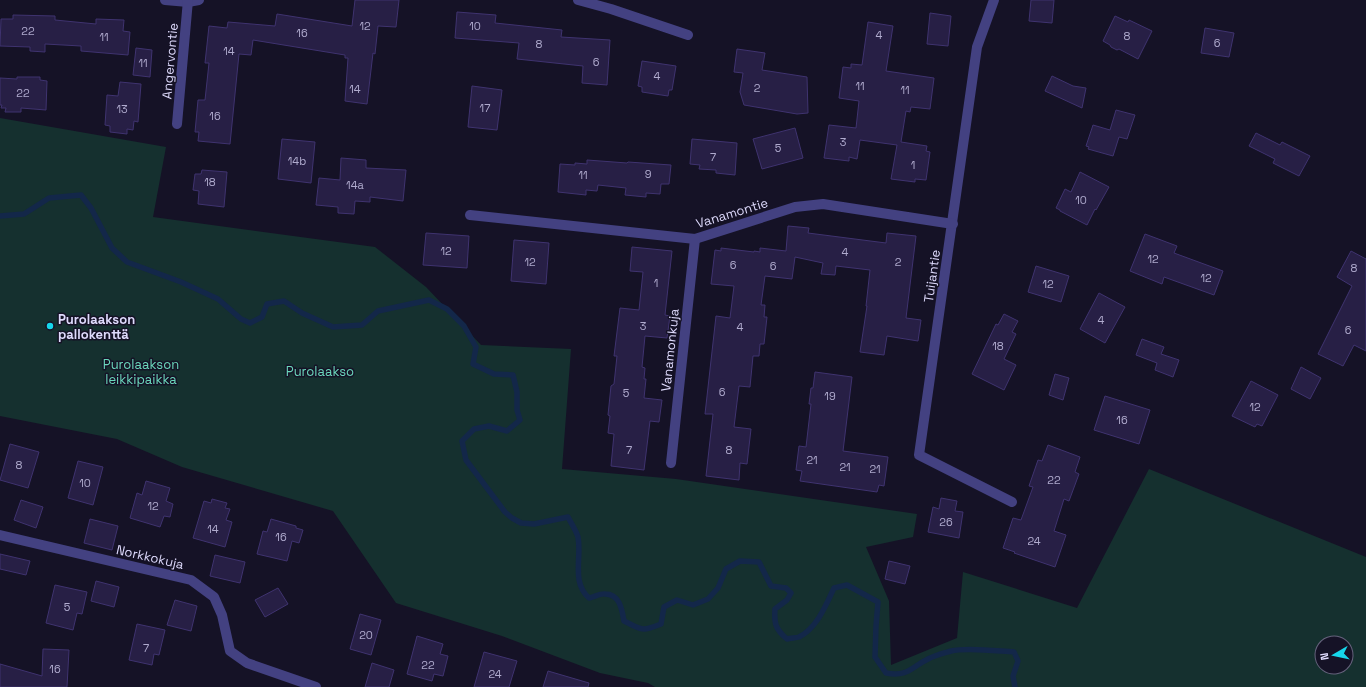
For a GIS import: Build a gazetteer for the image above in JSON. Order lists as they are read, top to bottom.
{
  "streets": {
    "street": [
      "Angervontie",
      "Vanamontie",
      "Tuijantie",
      "Vanamonkuja",
      "Norkkokuja"
    ]
  },
  "crossings": [
    ["Vanamontie", "Tuijantie"],
    ["Vanamontie", "Vanamonkuja"]
  ],
  "parks": ["Purolaakson leikkipaikka", "Purolaakso"],
  "places": ["Purolaakson pallokenttä"],
  "house_numbers": [
    "12",
    "10",
    "22",
    "16",
    "4",
    "8",
    "11",
    "6",
    "8",
    "14",
    "6",
    "11",
    "4",
    "11",
    "2",
    "14",
    "11",
    "22",
    "17",
    "13",
    "16",
    "3",
    "5",
    "7",
    "14b",
    "1",
    "9",
    "11",
    "18",
    "14a",
    "10",
    "12",
    "4",
    "12",
    "12",
    "2",
    "6",
    "6",
    "8",
    "12",
    "1",
    "12",
    "4",
    "3",
    "4",
    "6",
    "18",
    "6",
    "5",
    "19",
    "12",
    "16",
    "7",
    "8",
    "21",
    "8",
    "21",
    "21",
    "22",
    "10",
    "12",
    "26",
    "14",
    "16",
    "24",
    "5",
    "20",
    "7",
    "22",
    "16",
    "24"
  ],
  "north": "left"
}
